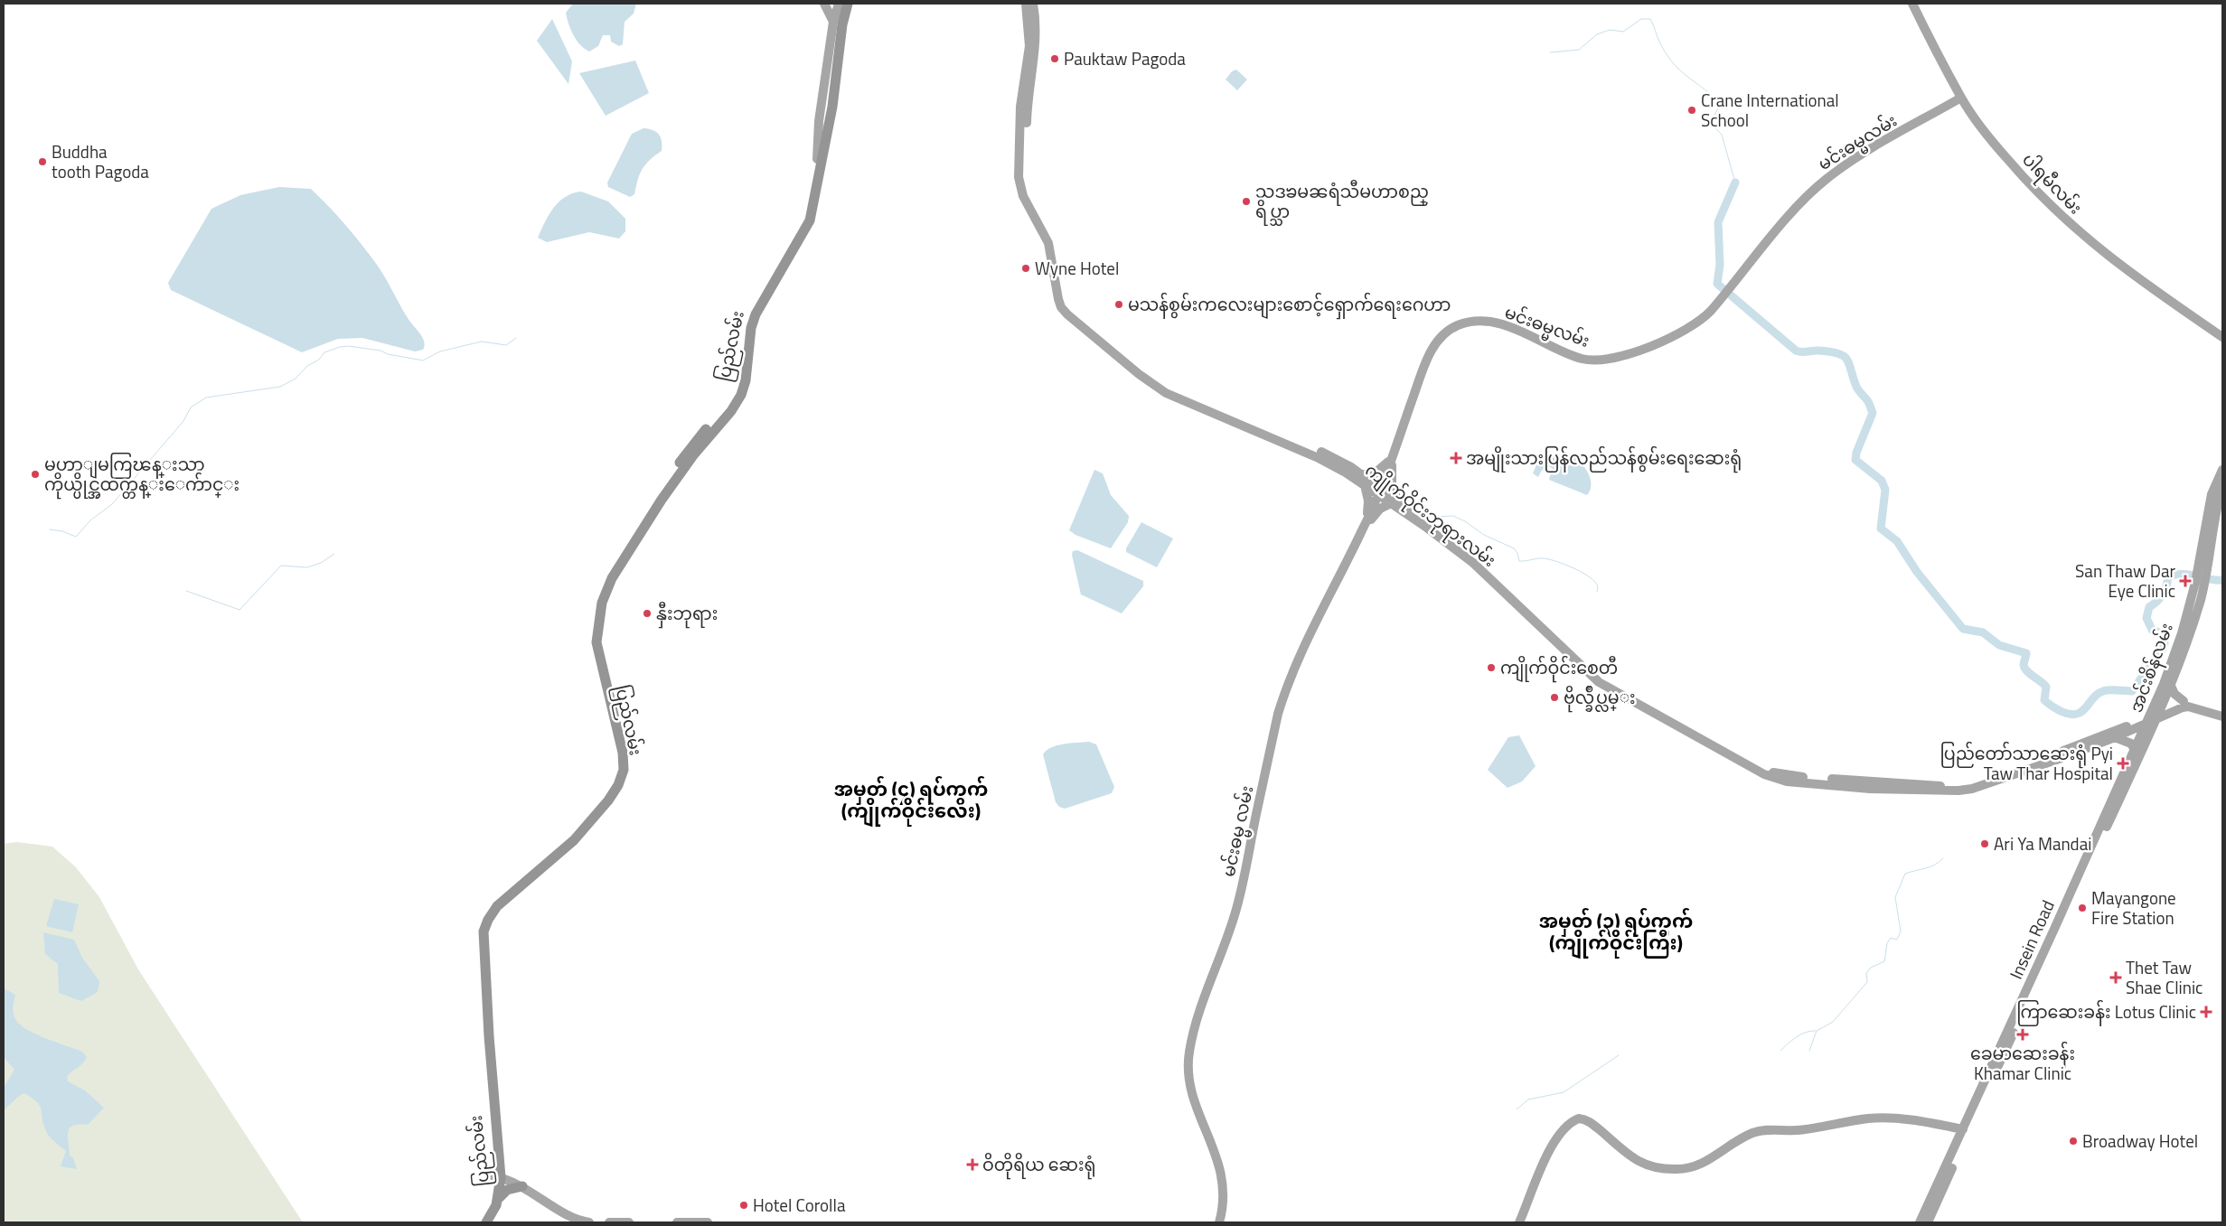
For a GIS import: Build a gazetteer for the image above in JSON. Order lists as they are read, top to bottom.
{
  "streets": {
    "highway": ["ပြည်လမ်း"],
    "main road": [
      "မင်းဓမ္မလမ်း",
      "ပါရမီလမ်း",
      "ကျိုက်ဝိုင်းဘုရားလမ်း",
      "အင်းစိန်လမ်း",
      "မင်းဓမ္မ လမ်း",
      "Insein Road"
    ]
  },
  "crossings": [
    ["မင်းဓမ္မလမ်း", "ပါရမီလမ်း"],
    ["မင်းဓမ္မလမ်း", "မင်းဓမ္မ လမ်း"],
    ["ကျိုက်ဝိုင်းဘုရားလမ်း", "အင်းစိန်လမ်း"],
    ["ကျိုက်ဝိုင်းဘုရားလမ်း", "မင်းဓမ္မ လမ်း"],
    ["ကျိုက်ဝိုင်းဘုရားလမ်း", "Insein Road"],
    ["အင်းစိန်လမ်း", "Insein Road"]
  ],
  "districts": ["အမှတ် (၄) ရပ်ကွက် (ကျိုက်ဝိုင်းလေး)", "အမှတ် (၃) ရပ်ကွက် (ကျိုက်ဝိုင်းကြီး)"],
  "places": {
    "other": [
      "Pauktaw Pagoda",
      "Crane International School",
      "Buddha tooth Pagoda",
      "သဒၶမၼရံသီမဟာစည္ ရိပ္သာ",
      "Wyne Hotel",
      "မသန်စွမ်းကလေးများစောင့်ရှောက်ရေးဂေဟာ",
      "မဟာျမကြၽန္းသာ ကိုယ္ပိုင္အထက္တန္းေက်ာင္း",
      "နှီးဘုရား",
      "ကျိုက်ဝိုင်းစေတီ",
      "ဗိုလ္ခ်ဳပ္လမ္း",
      "Ari Ya Mandai",
      "Mayangone Fire Station",
      "Broadway Hotel",
      "Hotel Corolla"
    ],
    "health": [
      "အမျိုးသားပြန်လည်သန်စွမ်းရေးဆေးရုံ",
      "San Thaw Dar Eye Clinic",
      "ပြည်တော်သာဆေးရုံ Pyi Taw Thar Hospital",
      "Thet Taw Shae Clinic",
      "ကြာဆေးခန်း Lotus Clinic",
      "ခေမာဆေးခန်း Khamar Clinic",
      "ဝိတိုရိယ ဆေးရုံ"
    ]
  }
}
